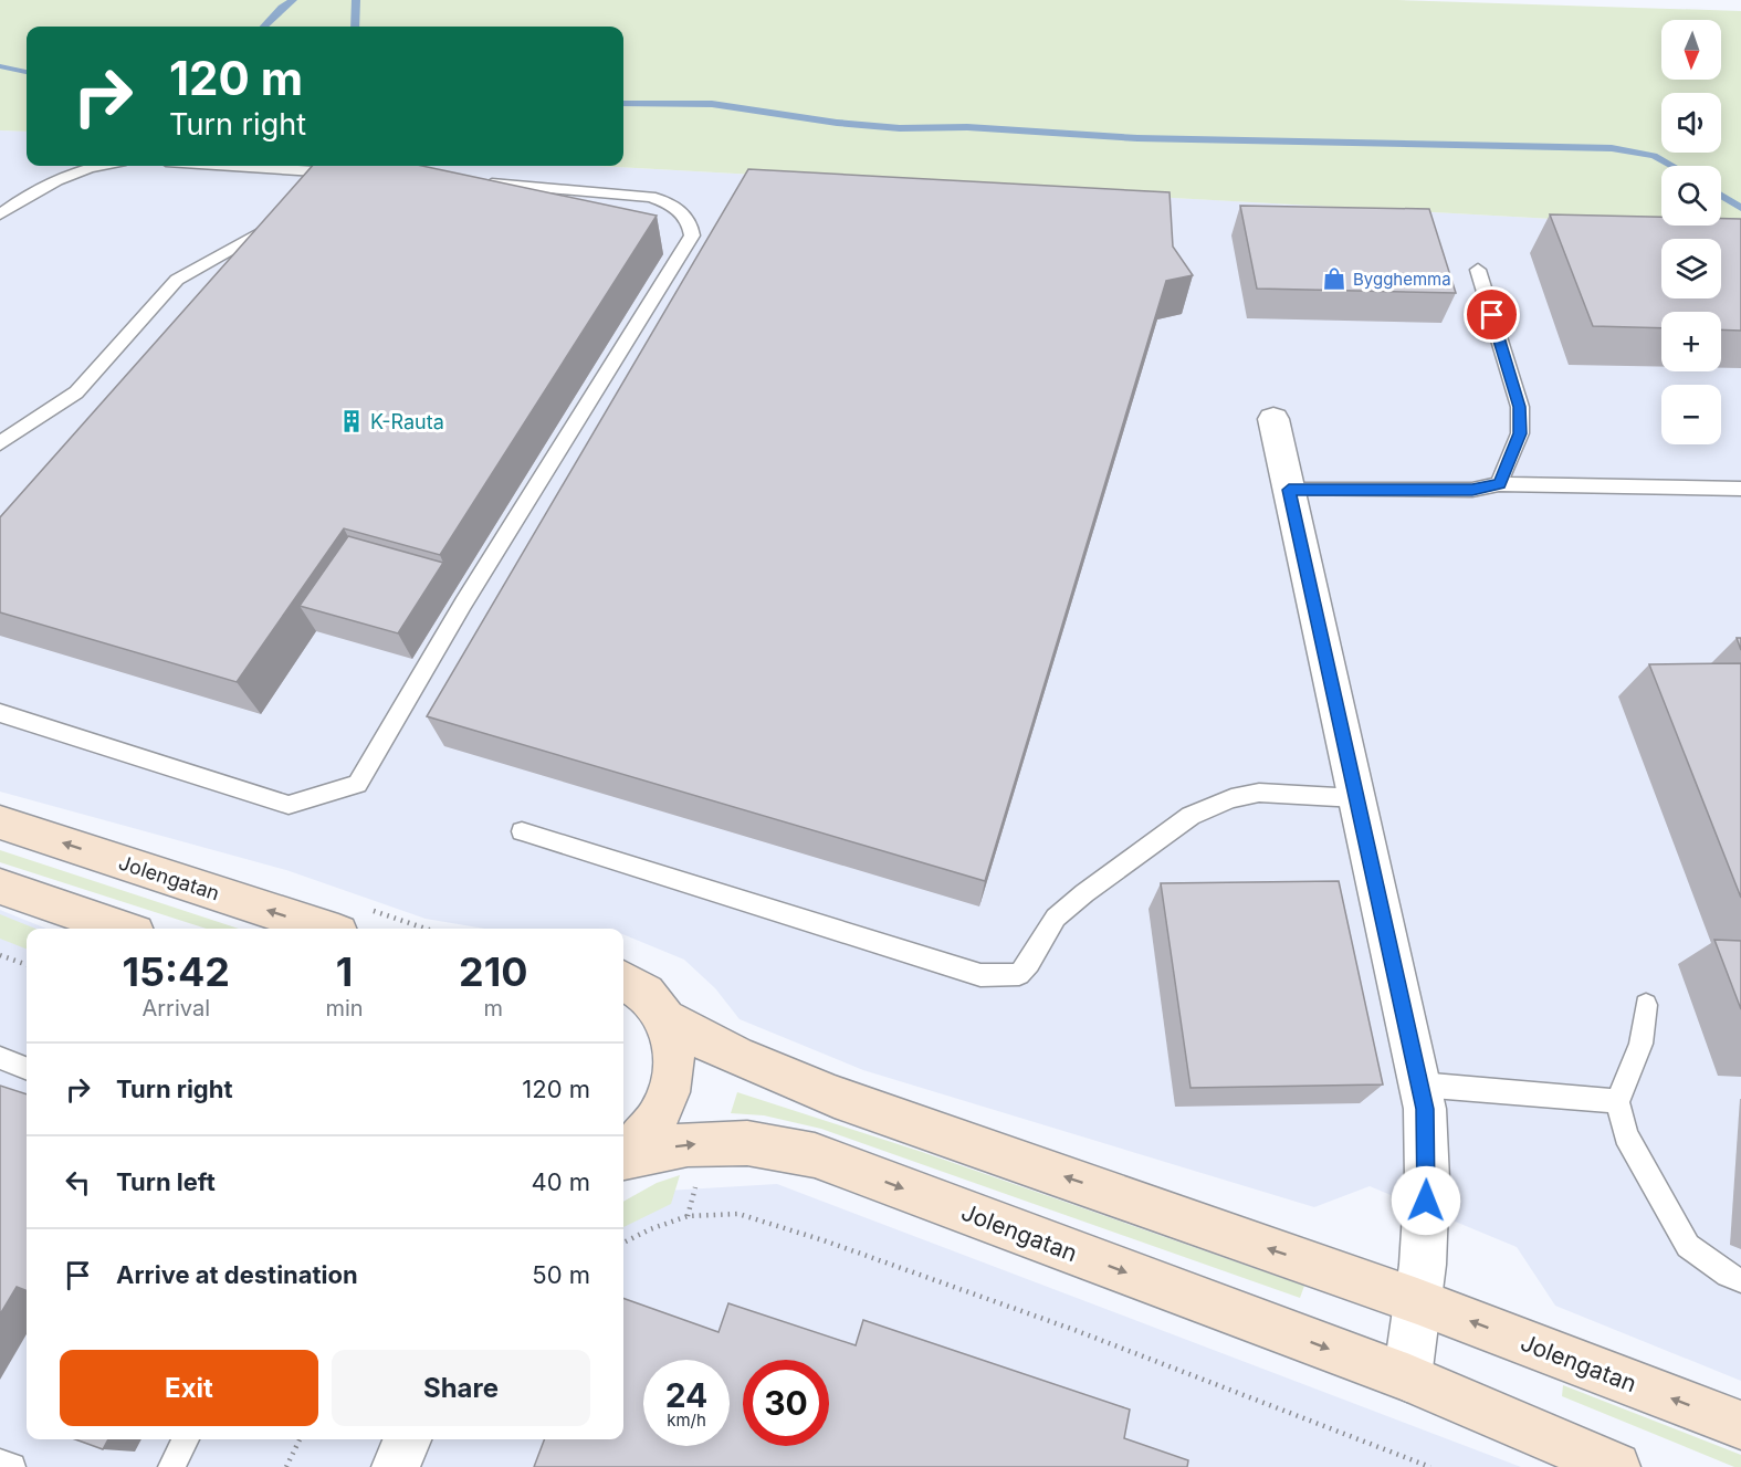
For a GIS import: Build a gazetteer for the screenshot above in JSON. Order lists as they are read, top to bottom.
{
  "streets": {
    "street": ["Jolengatan"]
  },
  "places": {
    "shop": ["Bygghemma"],
    "building": ["K-Rauta"]
  },
  "north": "bottom",
  "page": {
    "map_buttons": ["+", "−"],
    "turn": ["120 m", "Turn right"],
    "eta": [
      "15:42",
      "Arrival",
      "1",
      "min",
      "210",
      "m"
    ],
    "list": [
      {
        "name": "Turn right",
        "value": "120 m"
      },
      {
        "name": "Turn left",
        "value": "40 m"
      },
      {
        "name": "Arrive at destination",
        "value": "50 m"
      }
    ],
    "buttons": ["Exit", "Share"],
    "speed": "24 km/h",
    "limit": "30"
  }
}
